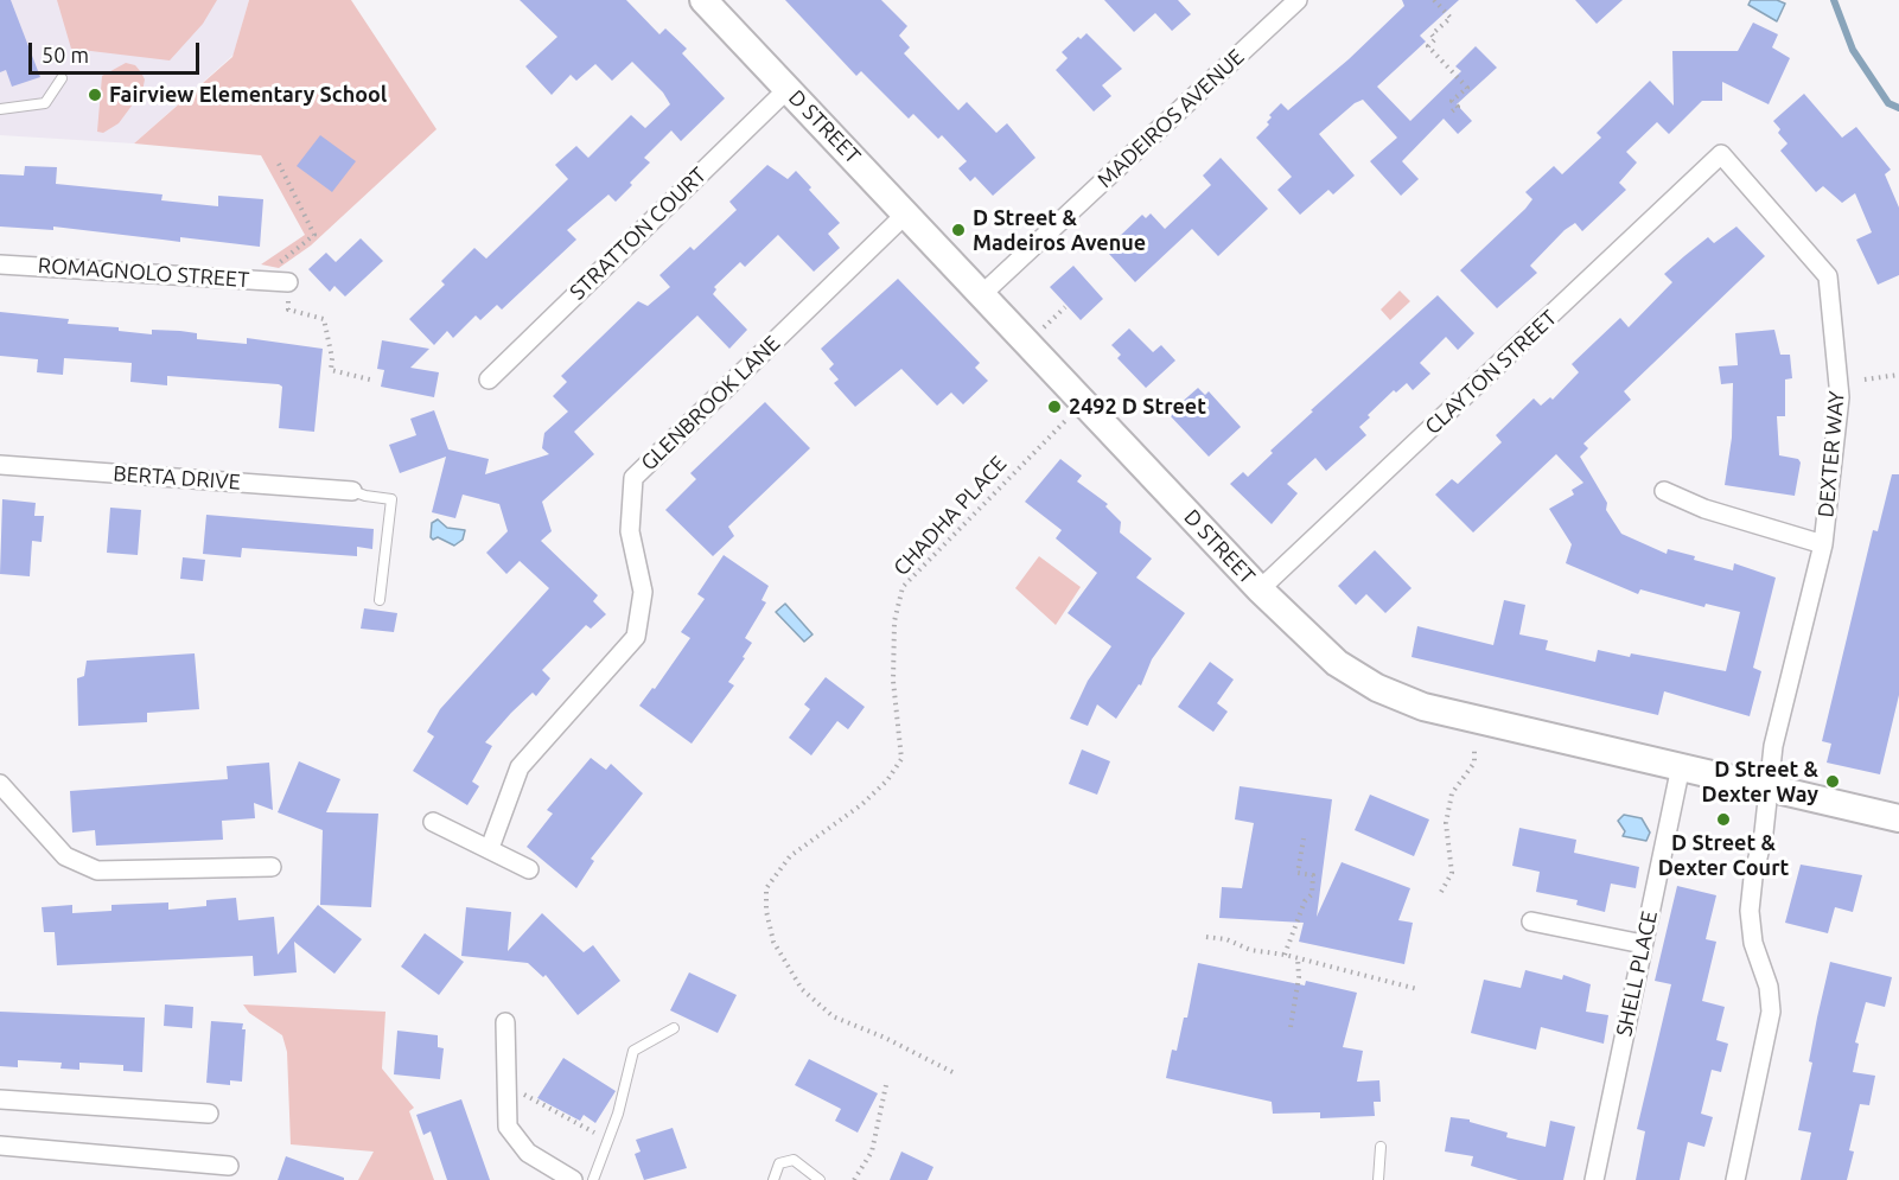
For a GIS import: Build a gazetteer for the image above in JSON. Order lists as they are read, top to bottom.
{
  "streets": {
    "main road": ["D STREET"],
    "street": [
      "MADEIROS AVENUE",
      "STRATTON COURT",
      "ROMAGNOLO STREET",
      "CLAYTON STREET",
      "GLENBROOK LANE",
      "DEXTER WAY",
      "BERTA DRIVE",
      "SHELL PLACE"
    ],
    "path": ["CHADHA PLACE"]
  },
  "crossings": [
    ["MADEIROS AVENUE", "D STREET"],
    ["D STREET", "STRATTON COURT"],
    ["D STREET", "CLAYTON STREET"],
    ["D STREET", "GLENBROOK LANE"],
    ["D STREET", "DEXTER WAY"],
    ["D STREET", "CHADHA PLACE"],
    ["D STREET", "SHELL PLACE"],
    ["CLAYTON STREET", "DEXTER WAY"]
  ],
  "places": [
    "Fairview Elementary School",
    "D Street & Madeiros Avenue",
    "2492 D Street",
    "D Street & Dexter Way",
    "D Street & Dexter Court"
  ],
  "scale_bar": "50 m"
}
